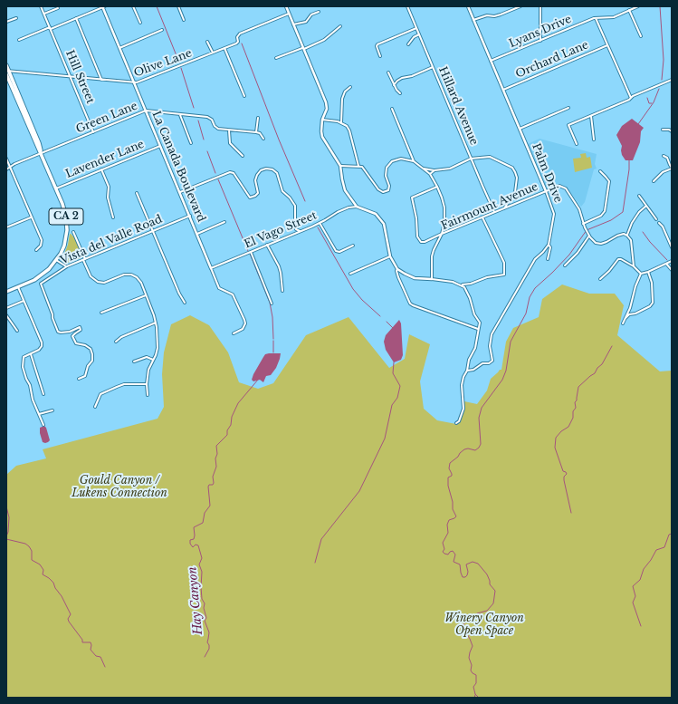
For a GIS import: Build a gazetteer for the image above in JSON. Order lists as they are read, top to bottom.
{
  "streets": {
    "main road": ["CA 2"],
    "street": [
      "Lyans Drive",
      "Orchard Lane",
      "Olive Lane",
      "Hill Street",
      "Hillard Avenue",
      "Green Lane",
      "Lavender Lane",
      "La Canada Boulevard",
      "Palm Drive",
      "Fairmount Avenue",
      "El Vago Street",
      "Vista del Valle Road"
    ]
  },
  "crossings": [
    ["Lyans Drive", "Palm Drive"],
    ["Orchard Lane", "Palm Drive"],
    ["Olive Lane", "Hill Street"],
    ["Olive Lane", "La Canada Boulevard"],
    ["Olive Lane", "CA 2"],
    ["Hill Street", "Green Lane"],
    ["Hillard Avenue", "Fairmount Avenue"],
    ["Green Lane", "La Canada Boulevard"],
    ["Green Lane", "CA 2"],
    ["Lavender Lane", "La Canada Boulevard"],
    ["Lavender Lane", "CA 2"],
    ["La Canada Boulevard", "El Vago Street"],
    ["La Canada Boulevard", "Vista del Valle Road"],
    ["Palm Drive", "Fairmount Avenue"]
  ],
  "water": ["Hay Canyon"],
  "parks": ["Gould Canyon / Lukens Connection", "Winery Canyon Open Space"]
}
